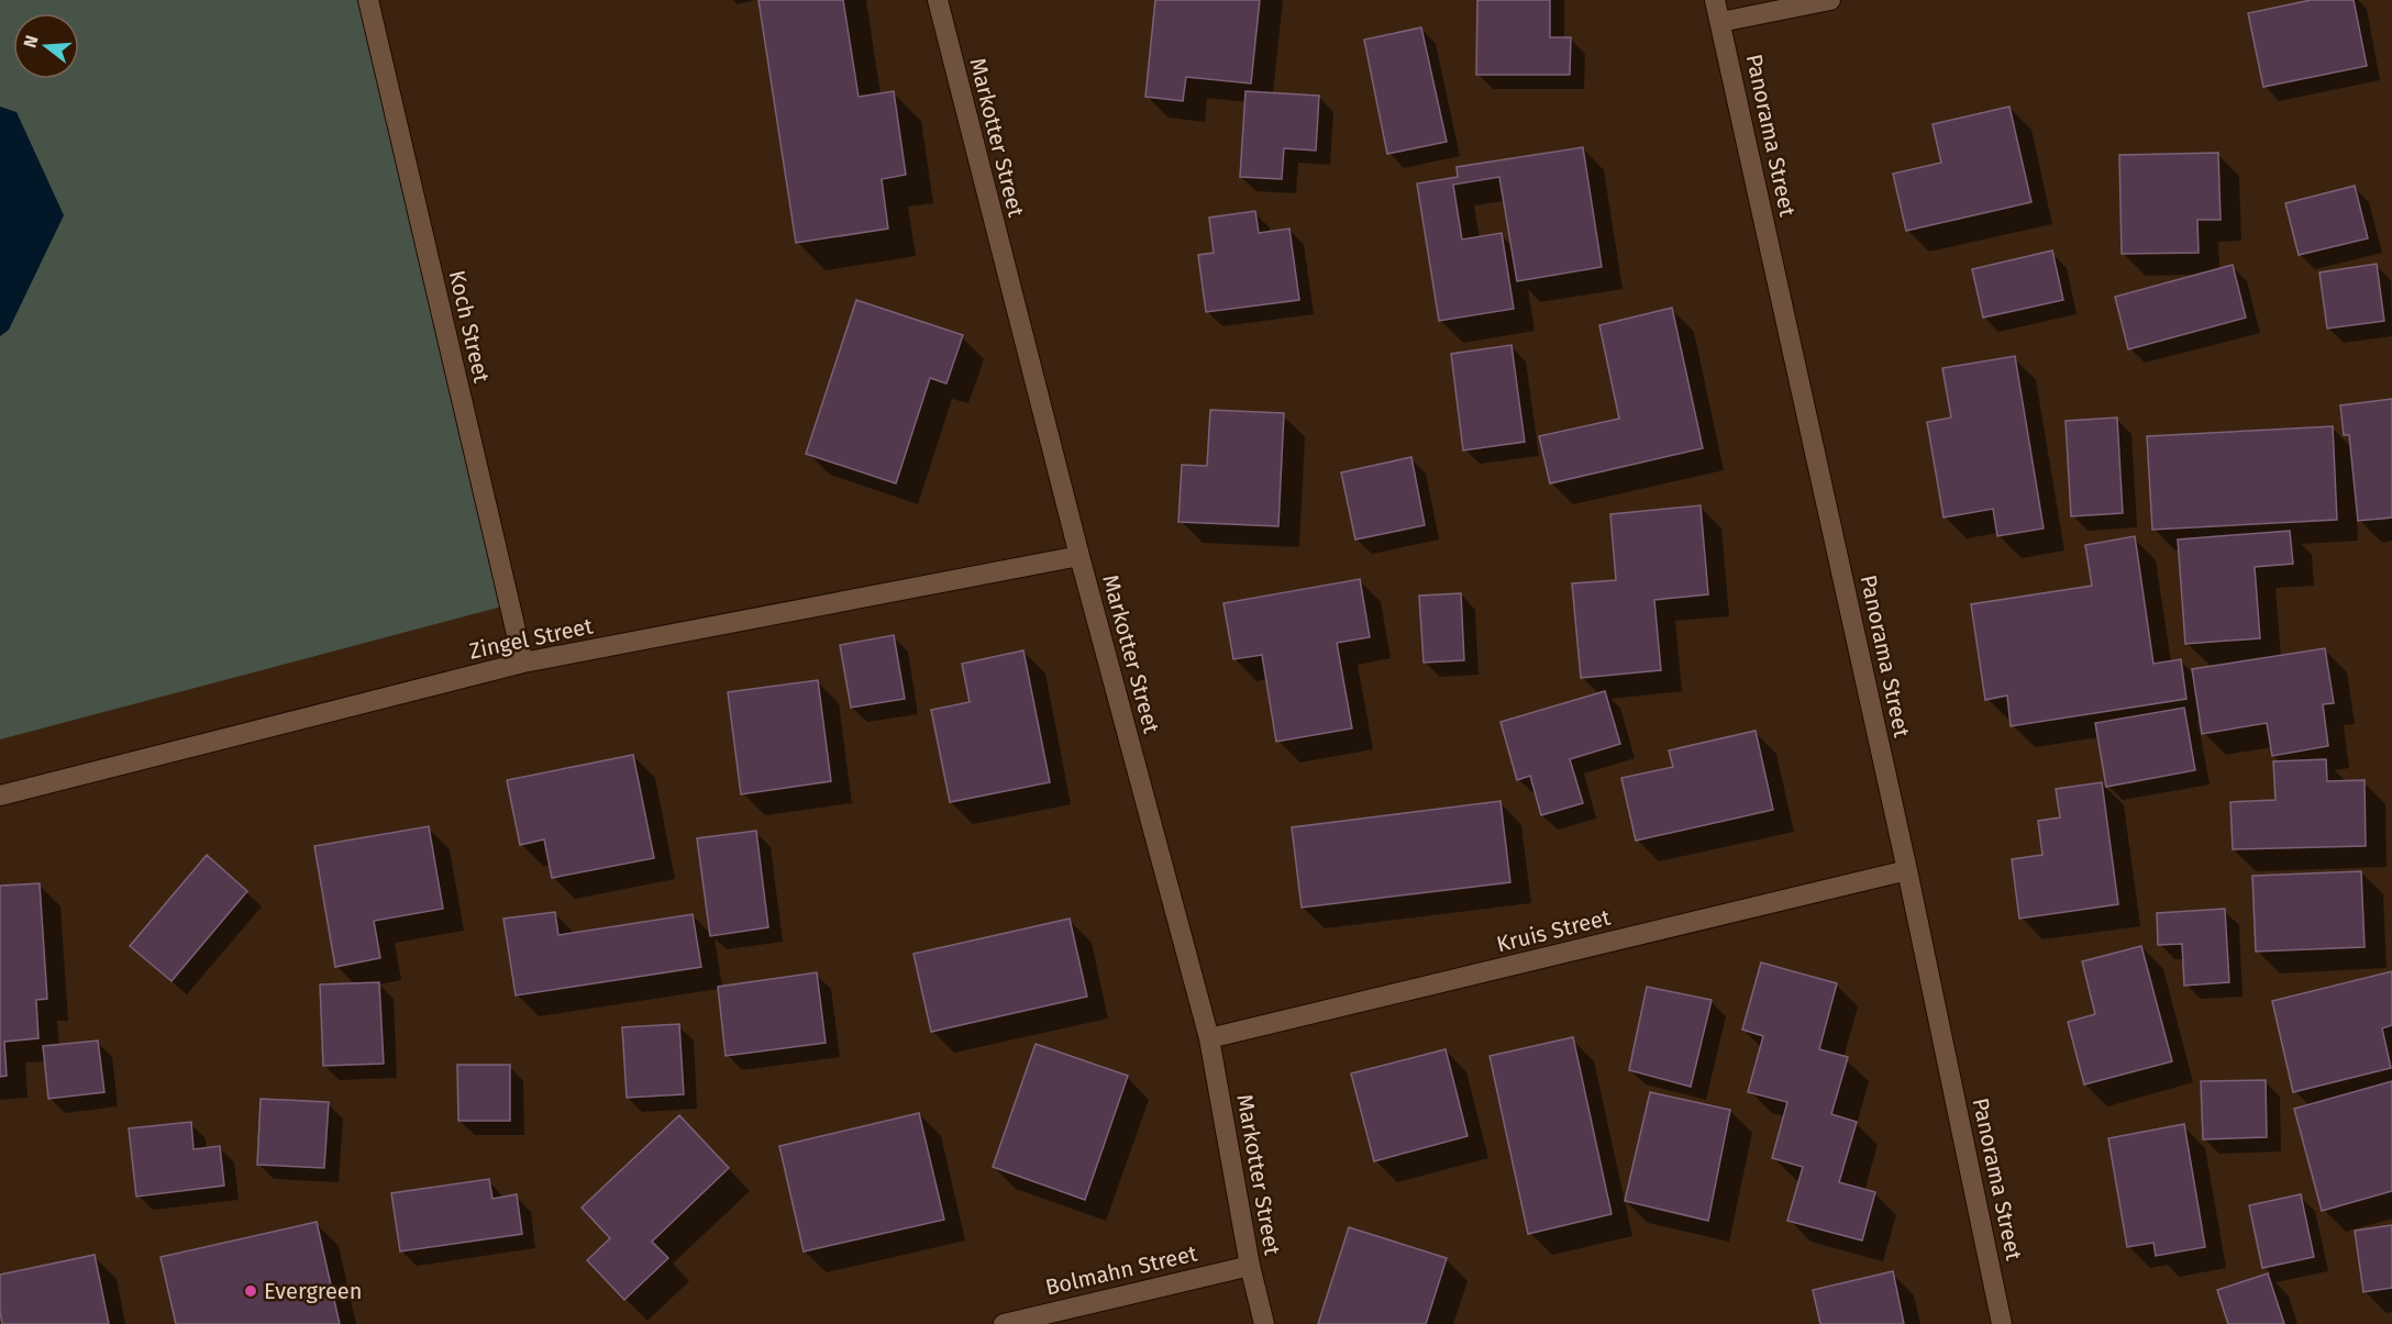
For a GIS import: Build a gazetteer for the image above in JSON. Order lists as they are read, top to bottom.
{
  "streets": {
    "street": [
      "Panorama Street",
      "Markotter Street",
      "Koch Street",
      "Zingel Street",
      "Kruis Street",
      "Bolmahn Street"
    ]
  },
  "crossings": [
    ["Panorama Street", "Kruis Street"],
    ["Markotter Street", "Zingel Street"],
    ["Markotter Street", "Kruis Street"],
    ["Markotter Street", "Bolmahn Street"],
    ["Koch Street", "Zingel Street"]
  ],
  "places": ["Evergreen"],
  "north": "left"
}
